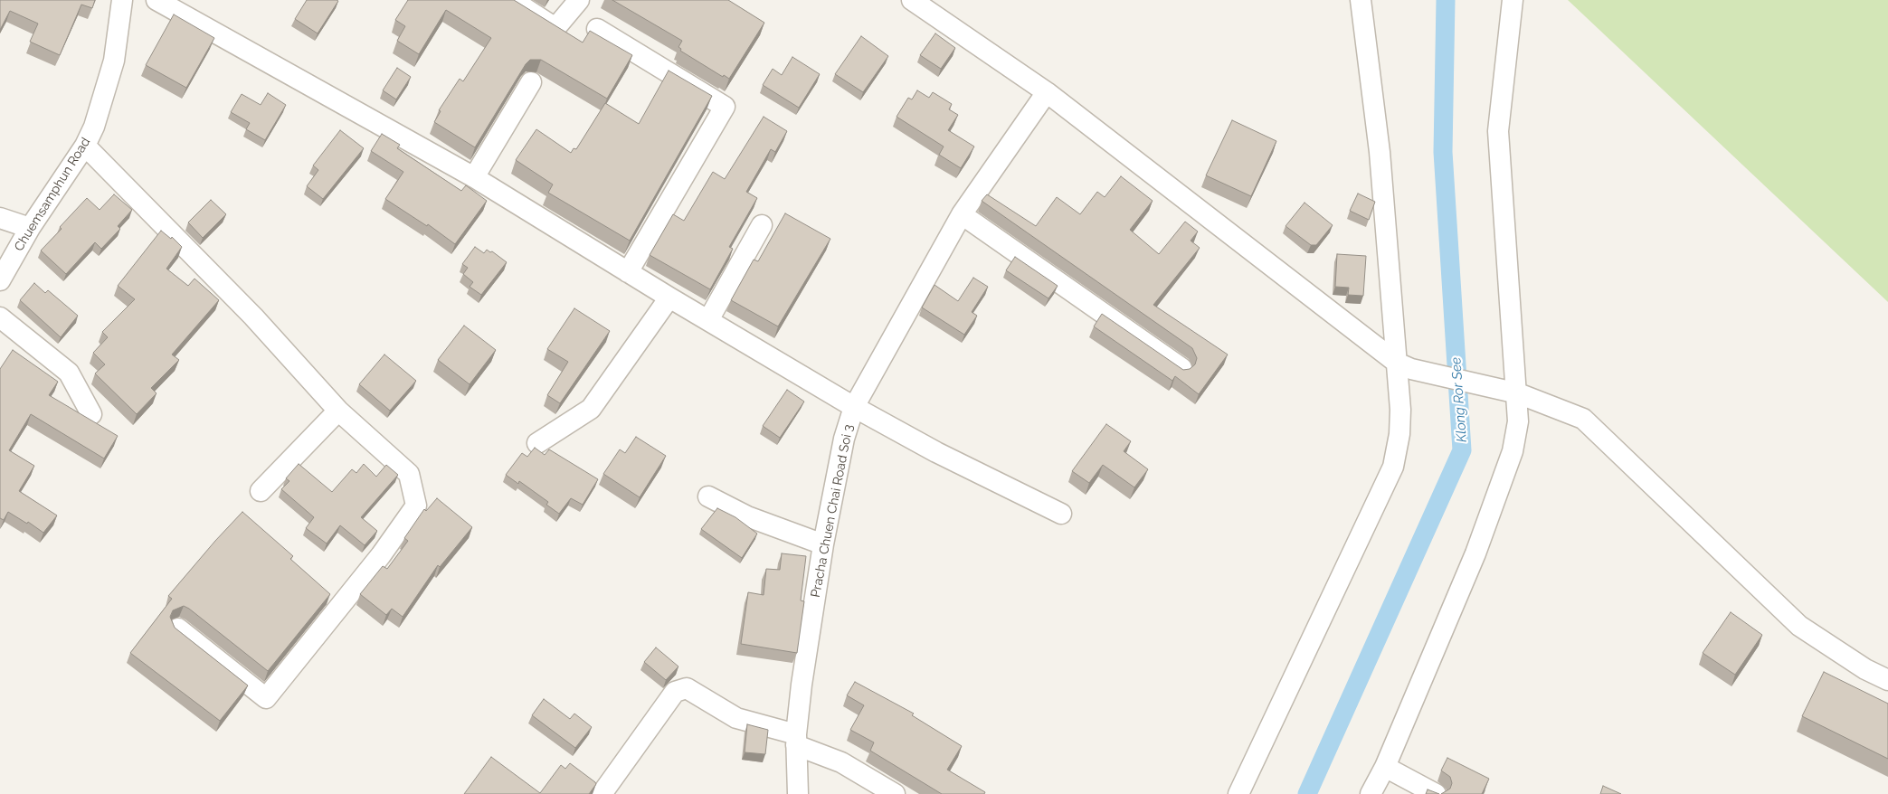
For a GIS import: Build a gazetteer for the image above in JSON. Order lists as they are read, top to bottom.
{
  "streets": {
    "street": ["Chuemsamphun Road", "Pracha Chuen Chai Road Soi 3"]
  },
  "water": ["Klong Ror See"]
}
